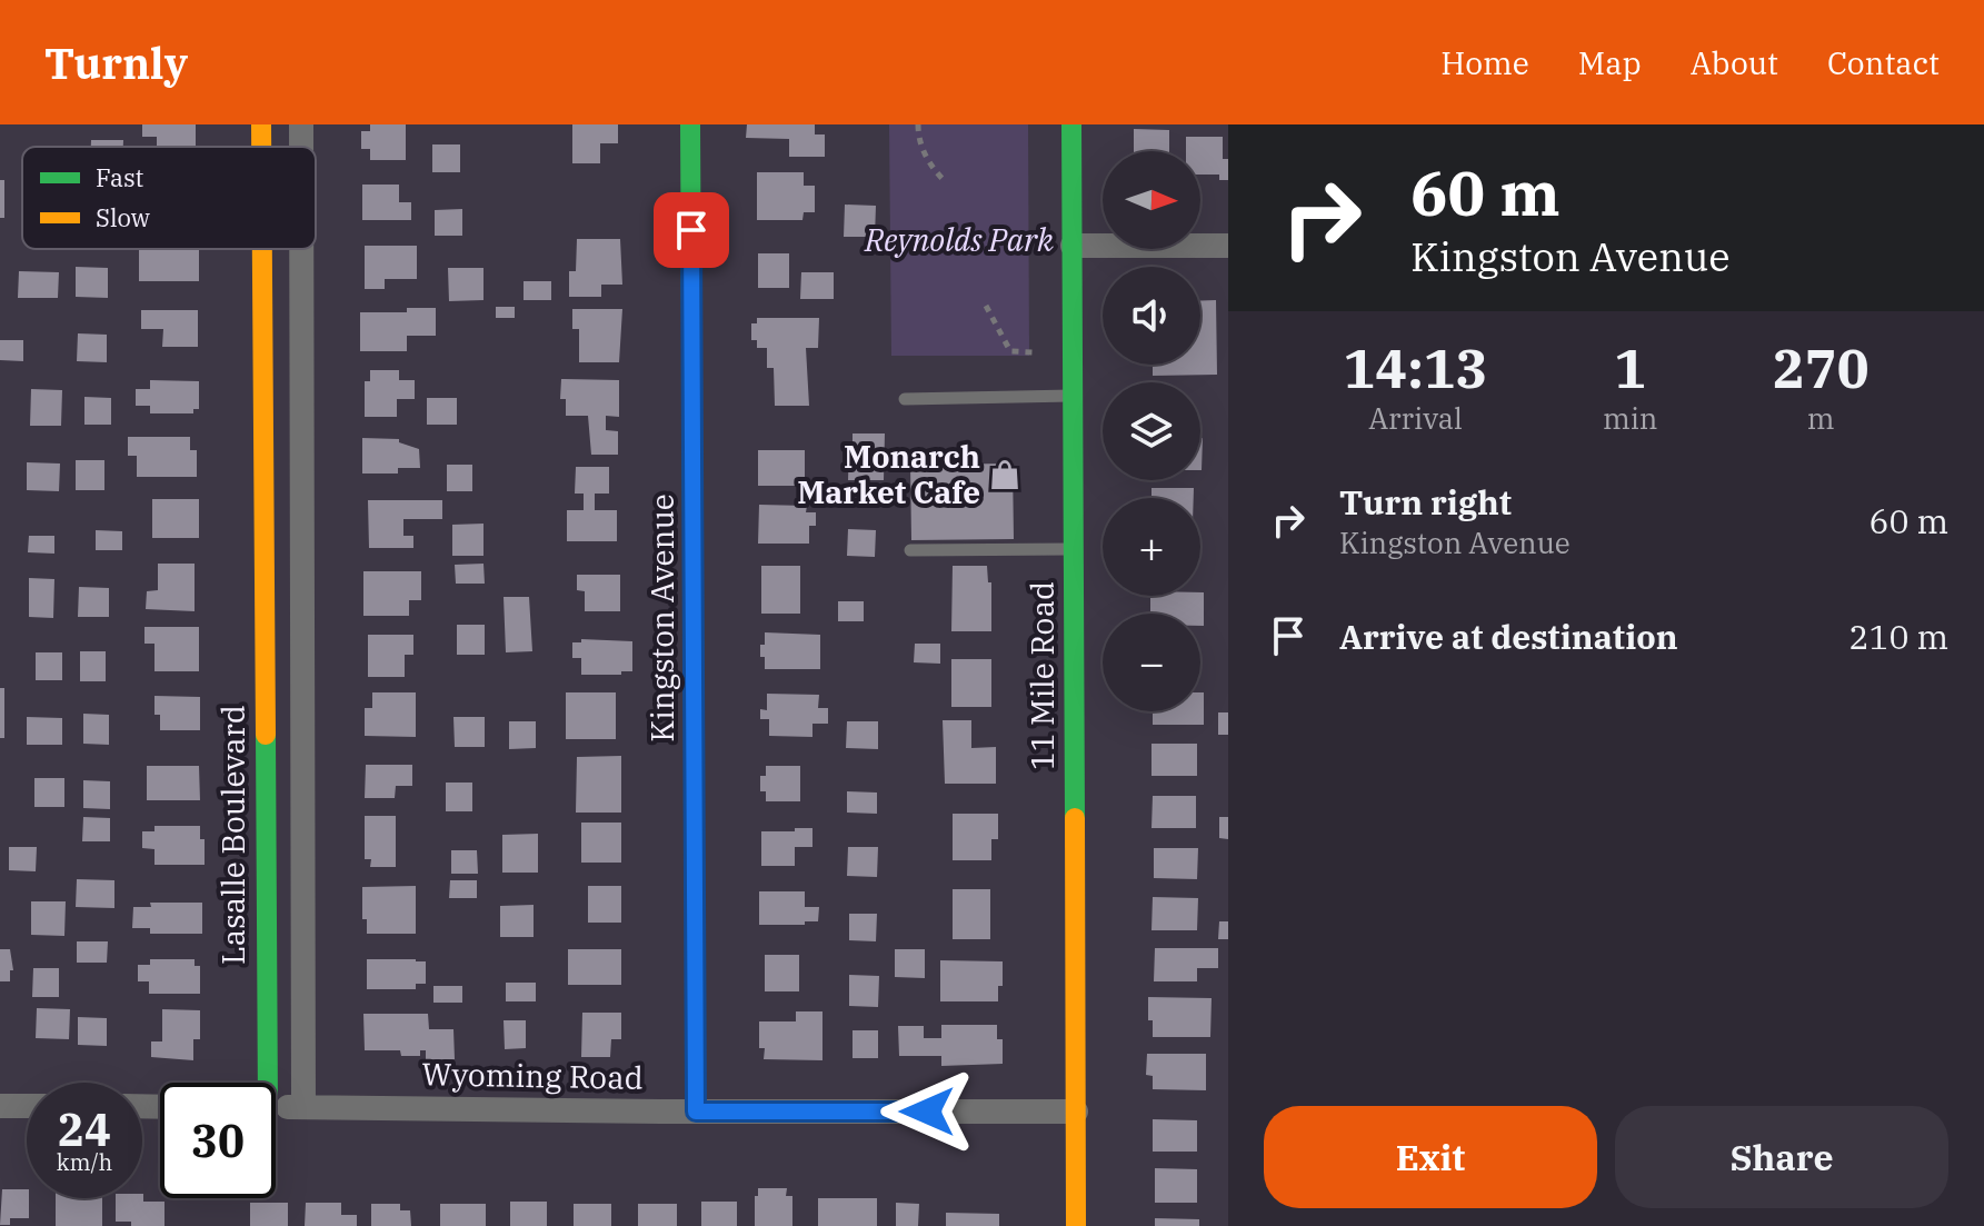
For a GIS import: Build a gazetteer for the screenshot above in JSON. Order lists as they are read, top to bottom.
{
  "streets": {
    "street": [
      "Kingston Avenue",
      "11 Mile Road",
      "Lasalle Boulevard",
      "Wyoming Road"
    ]
  },
  "crossings": [
    ["Kingston Avenue", "Wyoming Road"],
    ["11 Mile Road", "Wyoming Road"]
  ],
  "parks": ["Reynolds Park"],
  "places": {
    "shop": ["Monarch Market Cafe"]
  },
  "legend": ["Fast", "Slow"],
  "north": "right",
  "page": {
    "header": "Turnly",
    "nav": [
      "Home",
      "Map",
      "About",
      "Contact"
    ],
    "turn": ["60 m", "Kingston Avenue"],
    "map_buttons": ["+", "−"],
    "eta": [
      "14:13",
      "Arrival",
      "1",
      "min",
      "270",
      "m"
    ],
    "list": [
      {
        "name": "Turn right",
        "note": "Kingston Avenue",
        "value": "60 m"
      },
      {
        "name": "Arrive at destination",
        "value": "210 m"
      }
    ],
    "speed": "24 km/h",
    "limit": "30",
    "buttons": ["Exit", "Share"]
  }
}
